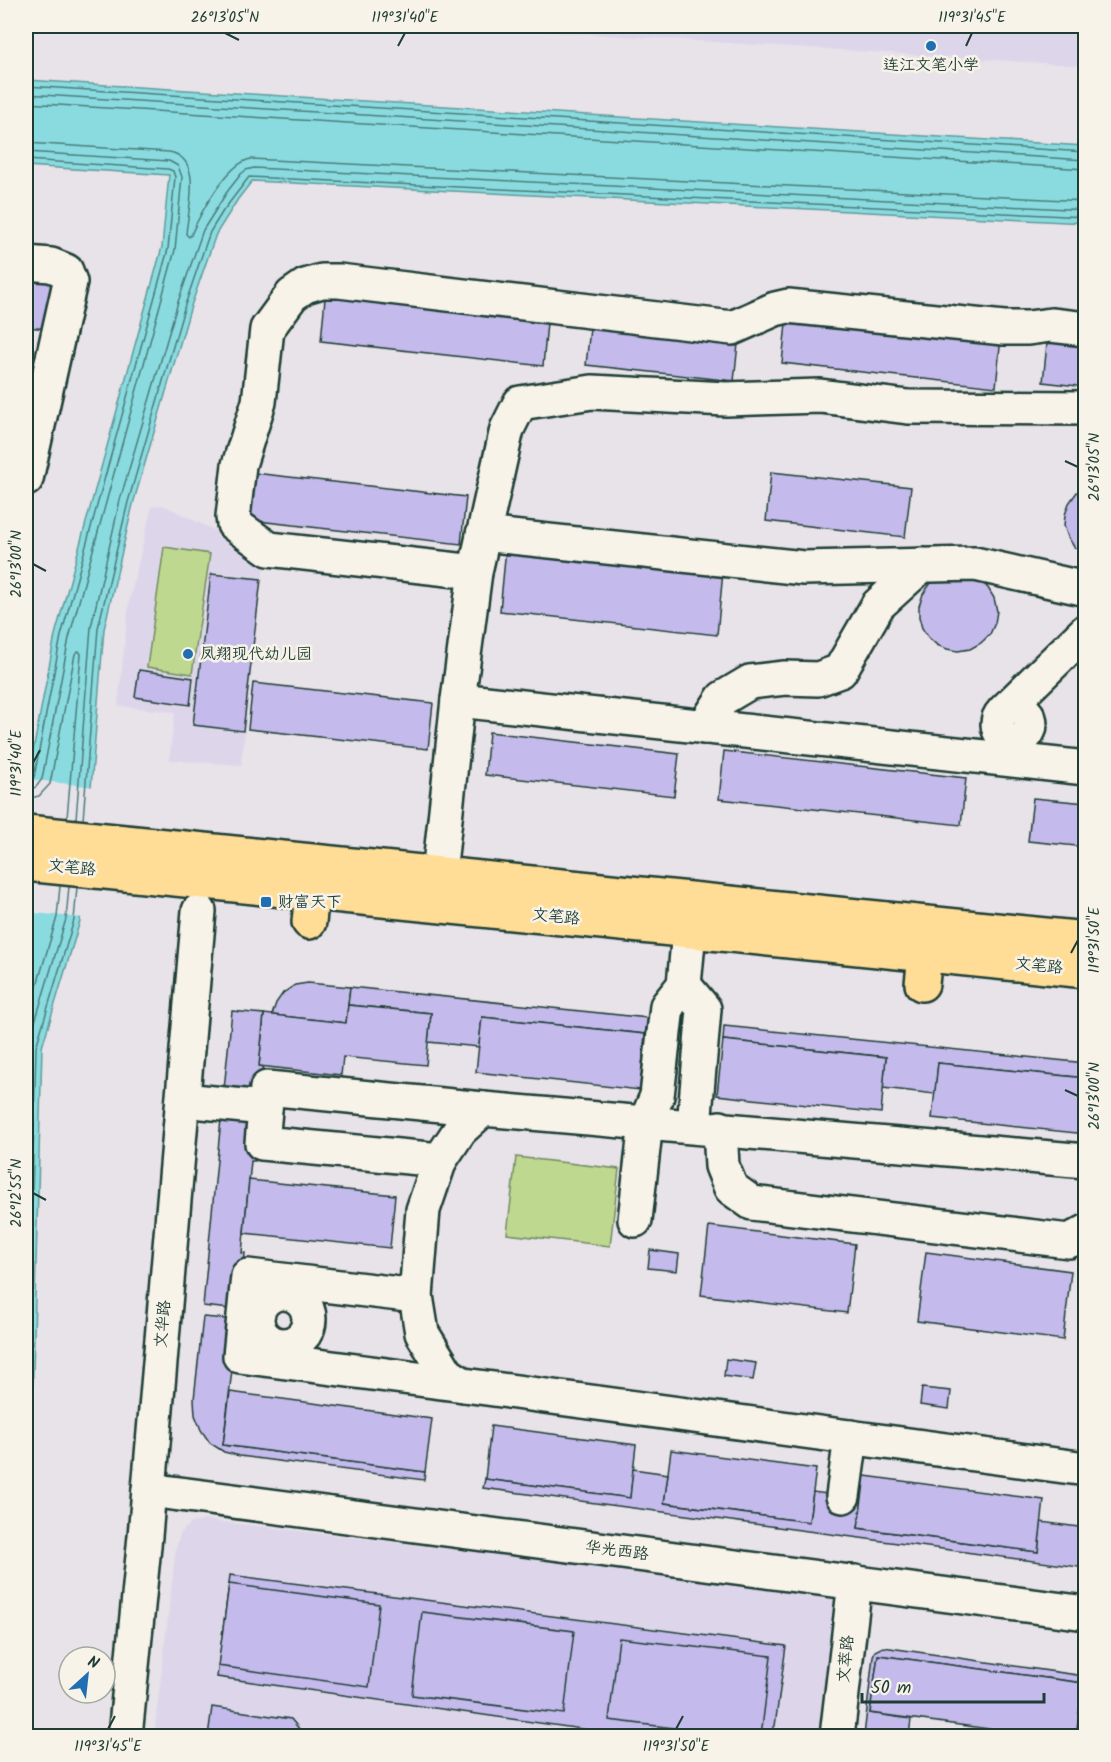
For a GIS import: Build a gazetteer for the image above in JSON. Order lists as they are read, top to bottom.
{
  "streets": {
    "main road": ["文笔路"],
    "street": ["文华路", "华光西路", "文萃路"]
  },
  "crossings": [
    ["文华路", "华光西路"],
    ["华光西路", "文萃路"]
  ],
  "places": {
    "other": ["连江文笔小学", "凤翔现代幼儿园"],
    "transit": ["财富天下"]
  },
  "scale_bar": "50 m",
  "north": "top right",
  "coordinates": [
    "26°13'05\"N",
    "119°31'40\"E",
    "119°31'45\"E",
    "26°13'00\"N",
    "119°31'50\"E",
    "26°12'55\"N"
  ]
}
